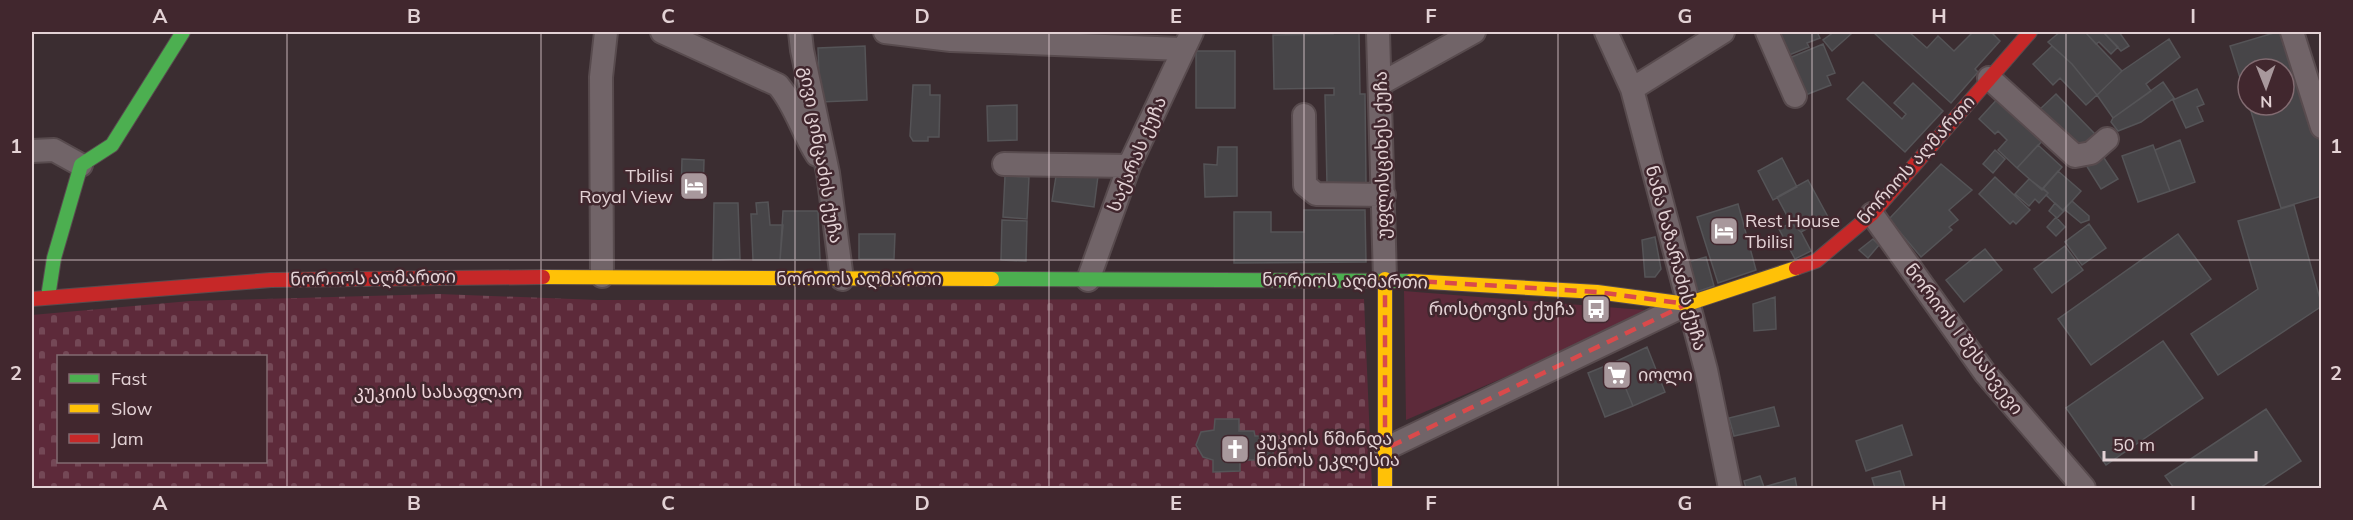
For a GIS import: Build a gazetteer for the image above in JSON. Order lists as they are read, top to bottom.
{
  "streets": {
    "street": [
      "საქარას ქუჩა",
      "გივი ცინცაძის ქუჩა",
      "უფლისციხეს ქუჩა",
      "ნორიოს აღმართი",
      "ნანა ხაზარაძის ქუჩა",
      "ნორიოს I შესახვევი"
    ]
  },
  "crossings": [
    ["საქარას ქუჩა", "ნორიოს აღმართი"],
    ["გივი ცინცაძის ქუჩა", "ნორიოს აღმართი"],
    ["უფლისციხეს ქუჩა", "ნორიოს აღმართი"],
    ["ნორიოს აღმართი", "ნანა ხაზარაძის ქუჩა"],
    ["ნორიოს აღმართი", "ნორიოს I შესახვევი"]
  ],
  "parks": ["კუკიის სასაფლაო"],
  "places": {
    "hotel": ["Tbilisi Royal View", "Rest House Tbilisi"],
    "bus stop": ["როსტოვის ქუჩა"],
    "supermarket": ["იოლი"],
    "church": ["კუკიის წმინდა ნინოს ეკლესია"]
  },
  "legend": ["Fast", "Slow", "Jam"],
  "scale_bar": "50 m",
  "north": "bottom",
  "grid": {
    "columns": [
      "A",
      "B",
      "C",
      "D",
      "E",
      "F",
      "G",
      "H",
      "I"
    ],
    "rows": ["1", "2"]
  }
}
